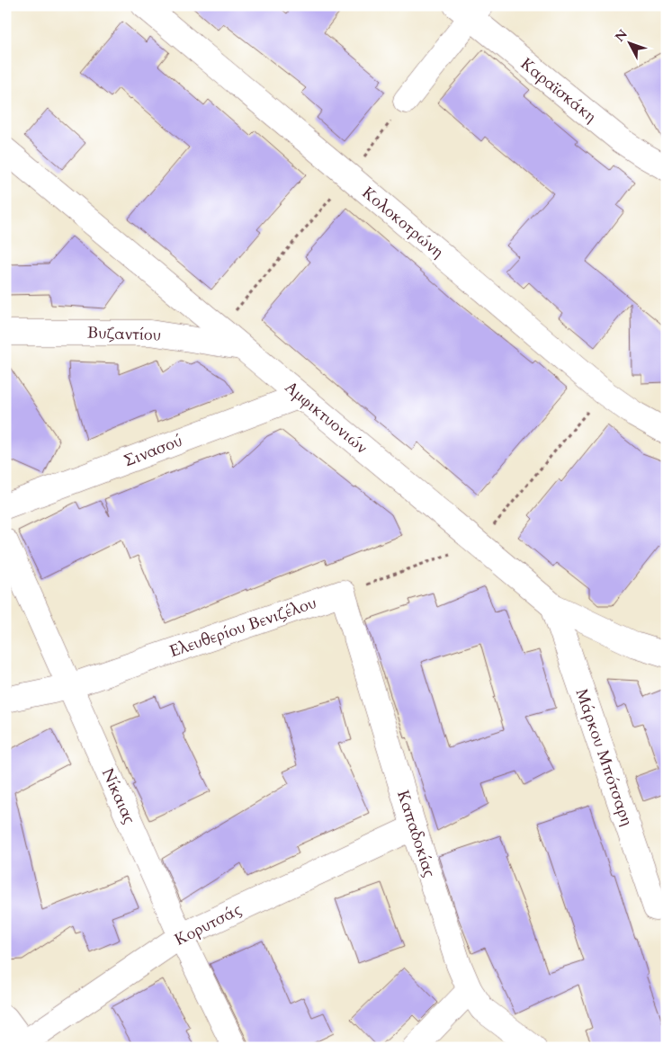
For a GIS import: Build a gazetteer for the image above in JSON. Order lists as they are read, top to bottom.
{
  "streets": {
    "street": [
      "Καραϊσκάκη",
      "Κολοκοτρώνη",
      "Βυζαντίου",
      "Αμφικτυονιών",
      "Σινασού",
      "Ελευθερίου Βενιζέλου",
      "Μάρκου Μπότσαρη",
      "Νίκαιας",
      "Καπαδοκίας",
      "Κορυτσάς"
    ]
  },
  "crossings": [
    ["Βυζαντίου", "Αμφικτυονιών"],
    ["Αμφικτυονιών", "Σινασού"],
    ["Αμφικτυονιών", "Μάρκου Μπότσαρη"],
    ["Ελευθερίου Βενιζέλου", "Νίκαιας"],
    ["Ελευθερίου Βενιζέλου", "Καπαδοκίας"],
    ["Νίκαιας", "Κορυτσάς"],
    ["Καπαδοκίας", "Κορυτσάς"]
  ],
  "north": "top left"
}
